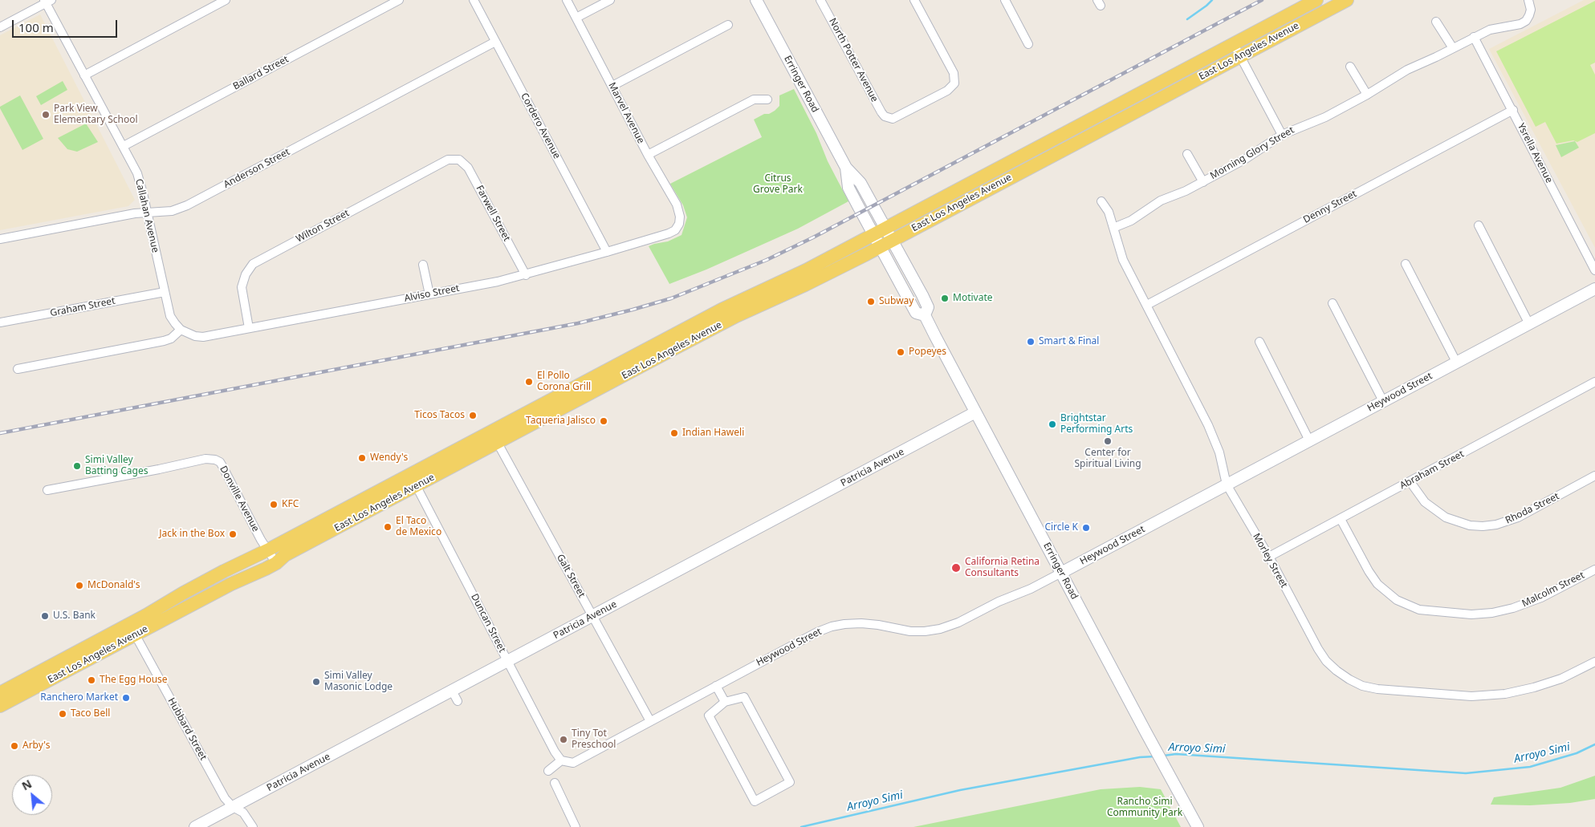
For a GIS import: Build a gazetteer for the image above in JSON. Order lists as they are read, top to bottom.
{
  "streets": {
    "main road": ["East Los Angeles Avenue"],
    "street": [
      "North Potter Avenue",
      "Ballard Street",
      "Erringer Road",
      "Marvel Avenue",
      "Cordero Avenue",
      "Morning Glory Street",
      "Ysrella Avenue",
      "Anderson Street",
      "Denny Street",
      "Farwell Street",
      "Callahan Avenue",
      "Wilton Street",
      "Alviso Street",
      "Graham Street",
      "Heywood Street",
      "Patricia Avenue",
      "Abraham Street",
      "Donville Avenue",
      "Rhoda Street",
      "Morley Street",
      "Galt Street",
      "Malcolm Street",
      "Duncan Street",
      "Hubbard Street"
    ]
  },
  "crossings": [
    ["East Los Angeles Avenue", "Erringer Road"],
    ["East Los Angeles Avenue", "Donville Avenue"],
    ["East Los Angeles Avenue", "Galt Street"],
    ["East Los Angeles Avenue", "Duncan Street"],
    ["East Los Angeles Avenue", "Hubbard Street"],
    ["Ballard Street", "Callahan Avenue"],
    ["Erringer Road", "Heywood Street"],
    ["Erringer Road", "Patricia Avenue"],
    ["Marvel Avenue", "Alviso Street"],
    ["Cordero Avenue", "Anderson Street"],
    ["Cordero Avenue", "Alviso Street"],
    ["Morning Glory Street", "Ysrella Avenue"],
    ["Morning Glory Street", "Morley Street"],
    ["Ysrella Avenue", "Denny Street"],
    ["Anderson Street", "Callahan Avenue"],
    ["Denny Street", "Morley Street"],
    ["Farwell Street", "Wilton Street"],
    ["Farwell Street", "Alviso Street"],
    ["Callahan Avenue", "Alviso Street"],
    ["Callahan Avenue", "Graham Street"],
    ["Wilton Street", "Alviso Street"],
    ["Heywood Street", "Morley Street"],
    ["Heywood Street", "Galt Street"],
    ["Heywood Street", "Duncan Street"],
    ["Patricia Avenue", "Galt Street"],
    ["Patricia Avenue", "Duncan Street"],
    ["Patricia Avenue", "Hubbard Street"],
    ["Abraham Street", "Rhoda Street"],
    ["Abraham Street", "Morley Street"],
    ["Abraham Street", "Malcolm Street"]
  ],
  "water": ["Arroyo Simi"],
  "parks": ["Citrus Grove Park", "Rancho Simi Community Park"],
  "places": [
    "Park View Elementary School",
    "Motivate",
    "Subway",
    "Smart & Final",
    "Popeyes",
    "El Pollo Corona Grill",
    "Ticos Tacos",
    "Taqueria Jalisco",
    "Brightstar Performing Arts",
    "Indian Haweli",
    "Center for Spiritual Living",
    "Wendy's",
    "Simi Valley Batting Cages",
    "KFC",
    "El Taco de Mexico",
    "Circle K",
    "Jack in the Box",
    "California Retina Consultants",
    "McDonald's",
    "U.S. Bank",
    "The Egg House",
    "Simi Valley Masonic Lodge",
    "Ranchero Market",
    "Taco Bell",
    "Tiny Tot Preschool",
    "Arby's"
  ],
  "scale_bar": "100 m",
  "north": "top left"
}
